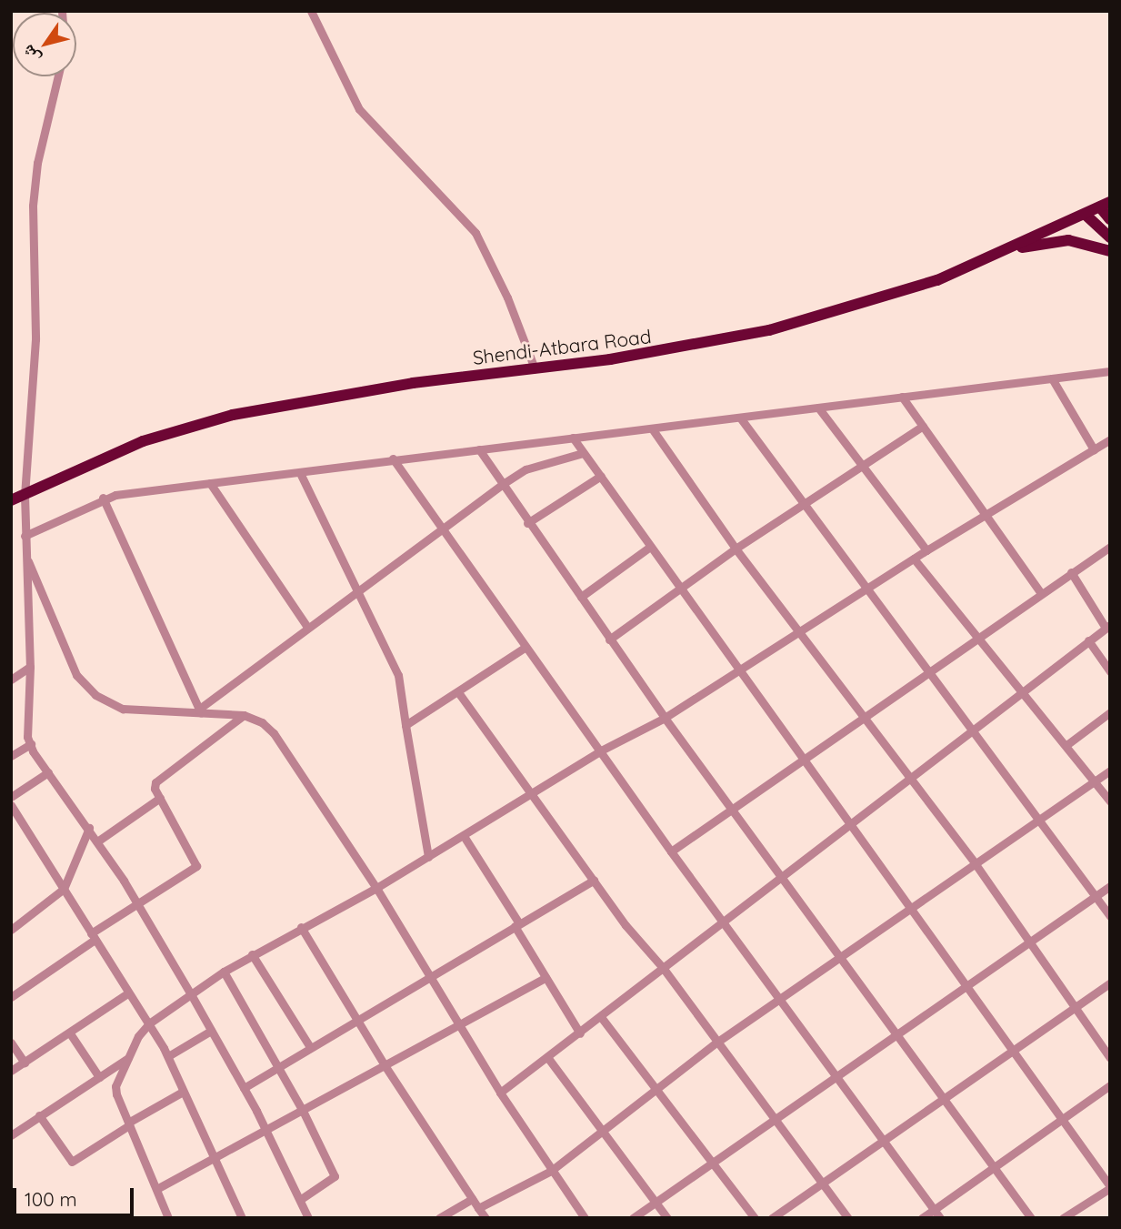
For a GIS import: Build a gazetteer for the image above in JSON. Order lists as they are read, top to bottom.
{
  "streets": {
    "highway": ["Shendi-Atbara Road"]
  },
  "scale_bar": "100 m",
  "north": "bottom left"
}
